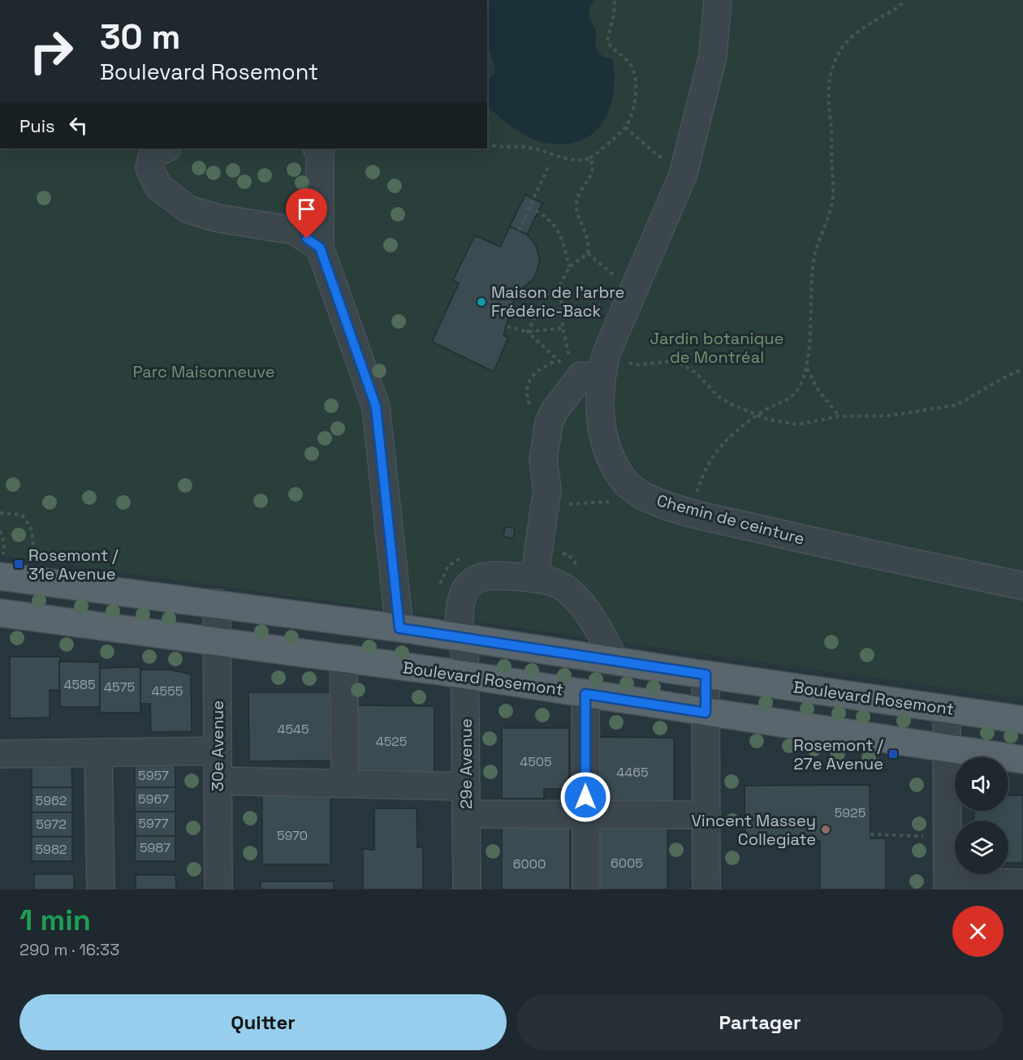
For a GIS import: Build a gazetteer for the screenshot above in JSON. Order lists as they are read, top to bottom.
{
  "streets": {
    "main road": ["Boulevard Rosemont"],
    "street": ["Chemin de ceinture", "30e Avenue", "29e Avenue"]
  },
  "crossings": [
    ["Boulevard Rosemont", "30e Avenue"],
    ["Boulevard Rosemont", "29e Avenue"]
  ],
  "parks": ["Jardin botanique de Montréal", "Parc Maisonneuve"],
  "places": {
    "other": ["Maison de l'arbre Frédéric-Back", "Vincent Massey Collegiate"],
    "transit": ["Rosemont / 31e Avenue", "Rosemont / 27e Avenue"]
  },
  "house_numbers": [
    "4585",
    "4575",
    "4555",
    "4545",
    "4525",
    "4505",
    "4465",
    "5957",
    "5967",
    "5962",
    "5925",
    "5977",
    "5972",
    "5970",
    "5987",
    "5982",
    "6005",
    "6000"
  ],
  "page": {
    "turn": ["30 m", "Boulevard Rosemont"],
    "then": "Puis",
    "heading": ["1 min", "290 m · 16:33"],
    "buttons": ["Quitter", "Partager"]
  }
}
